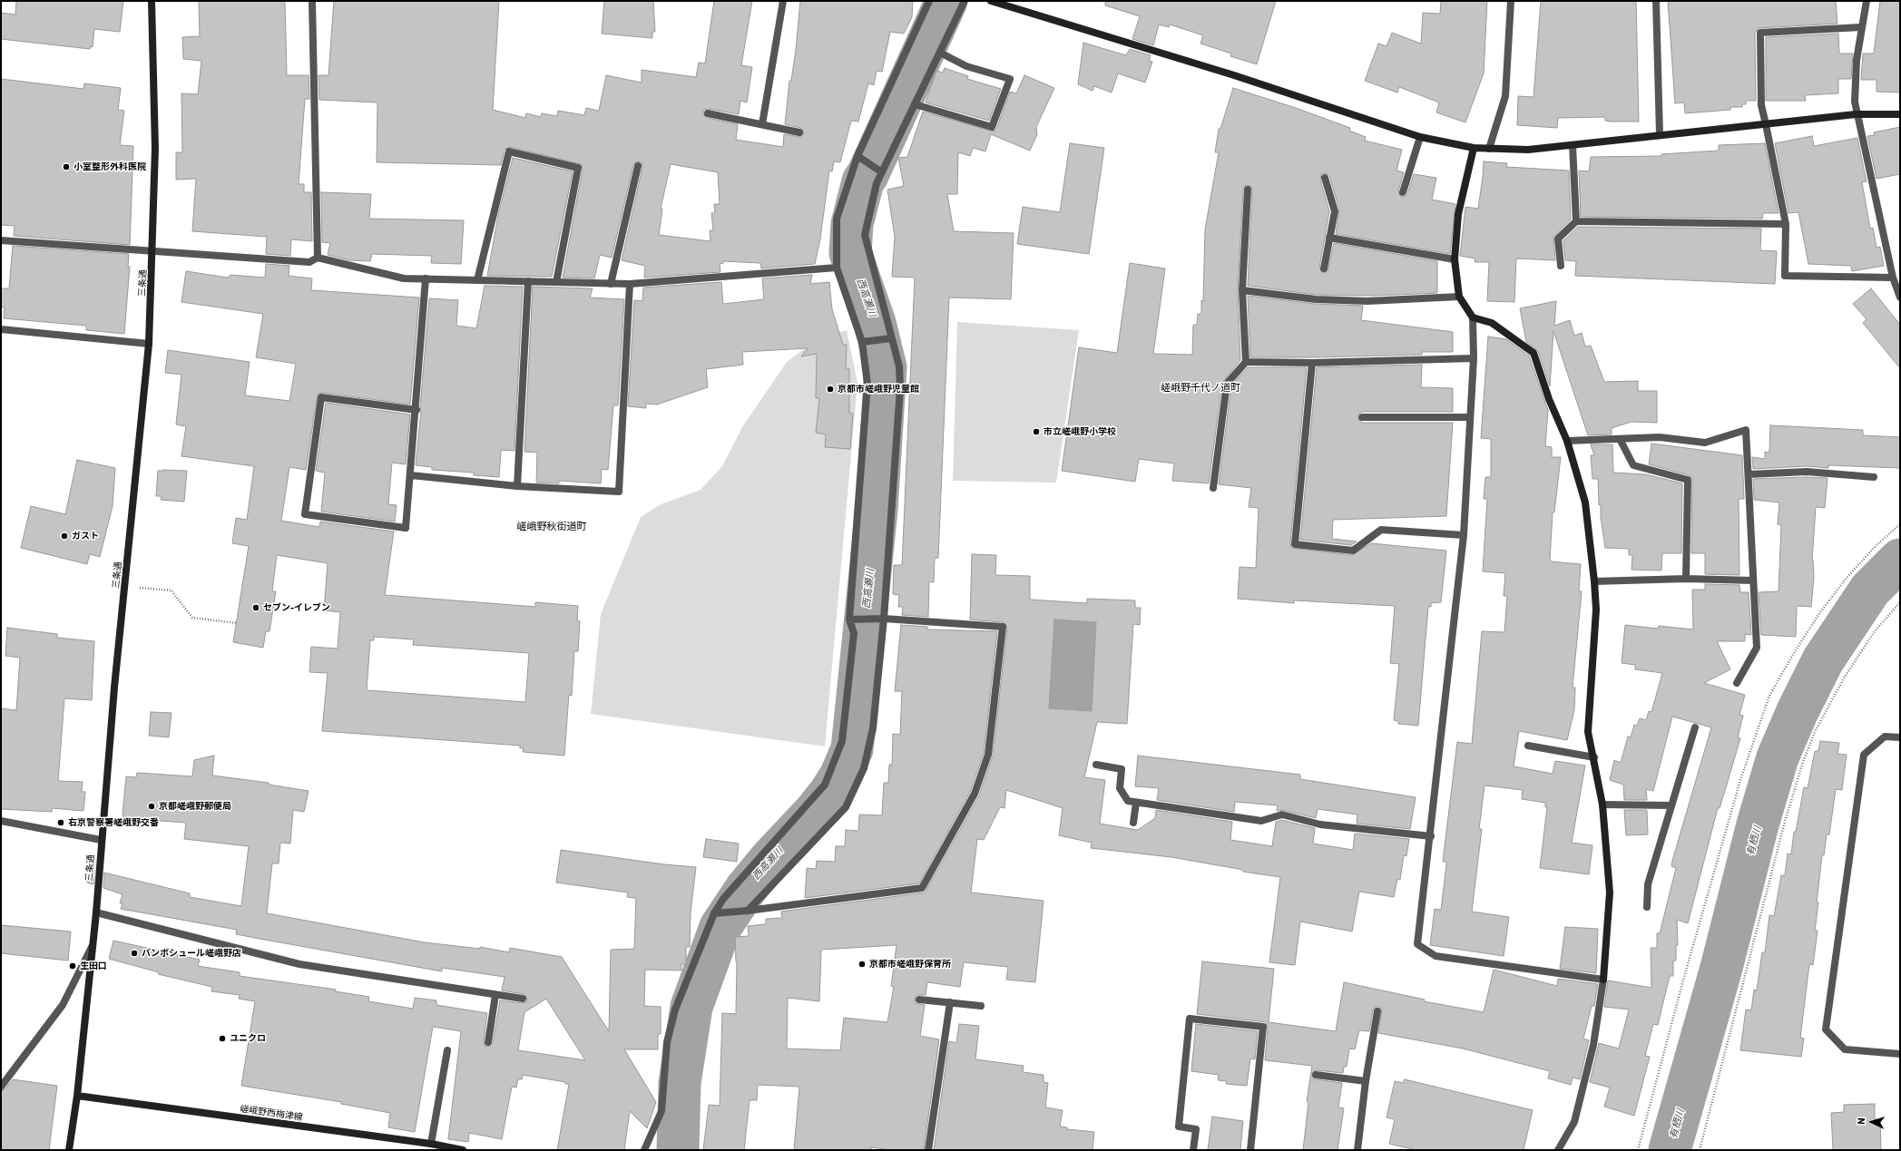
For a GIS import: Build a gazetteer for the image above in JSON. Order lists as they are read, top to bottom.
{
  "streets": {
    "street": ["三条通", "嵯峨野西梅津線"]
  },
  "crossings": [
    ["三条通", "嵯峨野西梅津線"]
  ],
  "districts": ["嵯峨野千代ノ道町", "嵯峨野秋街道町"],
  "water": ["西高瀬川", "有栖川"],
  "places": [
    "小室整形外科医院",
    "京都市嵯峨野児童館",
    "市立嵯峨野小学校",
    "ガスト",
    "セブン-イレブン",
    "京都嵯峨野郵便局",
    "右京警察署嵯峨野交番",
    "バンボシュール嵯峨野店",
    "京都市嵯峨野保育所",
    "生田口",
    "ユニクロ"
  ],
  "north": "left"
}
